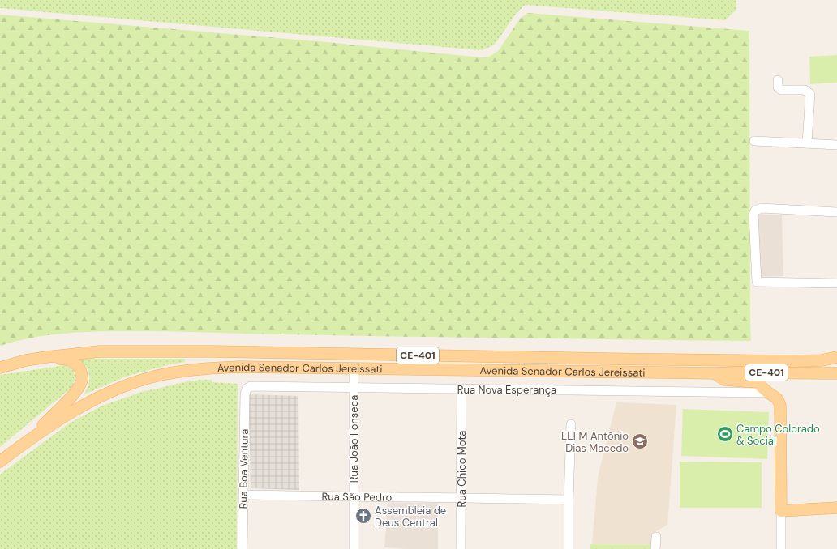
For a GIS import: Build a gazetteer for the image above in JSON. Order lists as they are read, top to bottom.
{
  "streets": {
    "main road": ["CE-401", "Avenida Senador Carlos Jereissati"],
    "street": [
      "Rua Nova Esperança",
      "Rua João Fonseca",
      "Rua Boa Ventura",
      "Rua Chico Mota",
      "Rua São Pedro"
    ]
  },
  "crossings": [
    ["Avenida Senador Carlos Jereissati", "Rua João Fonseca"],
    ["Rua Nova Esperança", "Rua João Fonseca"],
    ["Rua Nova Esperança", "Rua Boa Ventura"],
    ["Rua Nova Esperança", "Rua Chico Mota"],
    ["Rua João Fonseca", "Rua São Pedro"],
    ["Rua Boa Ventura", "Rua São Pedro"],
    ["Rua Chico Mota", "Rua São Pedro"]
  ],
  "places": {
    "sports": ["Campo Colorado & Social"],
    "school or university": ["EEFM Antônio Dias Macedo"],
    "church": ["Assembleia de Deus Central"]
  }
}
